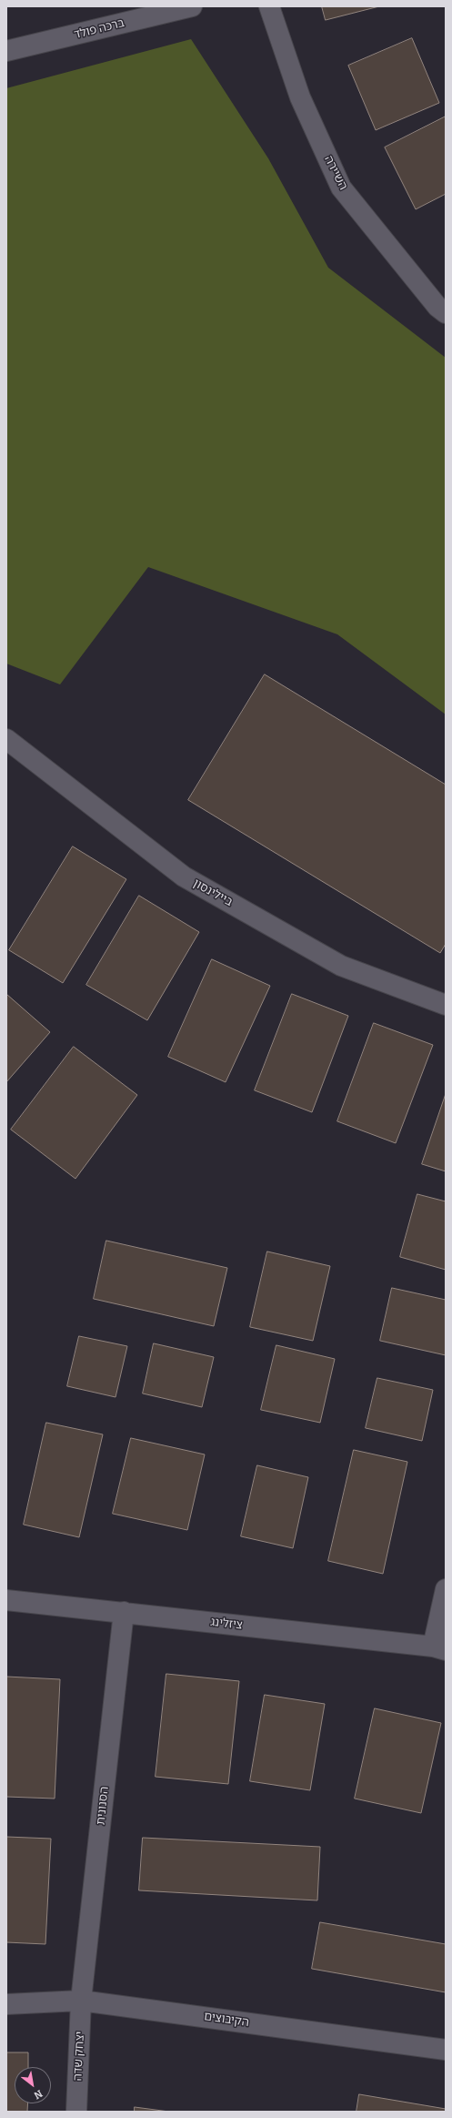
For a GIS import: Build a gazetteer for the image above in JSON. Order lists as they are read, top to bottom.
{
  "streets": {
    "street": [
      "ברכה פולד",
      "השיירה",
      "ביילינסון",
      "ציזלינג",
      "הסנונית",
      "הקיבוצים",
      "יצחק שדה"
    ]
  },
  "crossings": [
    ["ציזלינג", "הסנונית"],
    ["הסנונית", "הקיבוצים"],
    ["הסנונית", "יצחק שדה"],
    ["הקיבוצים", "יצחק שדה"]
  ],
  "north": "bottom right"
}
